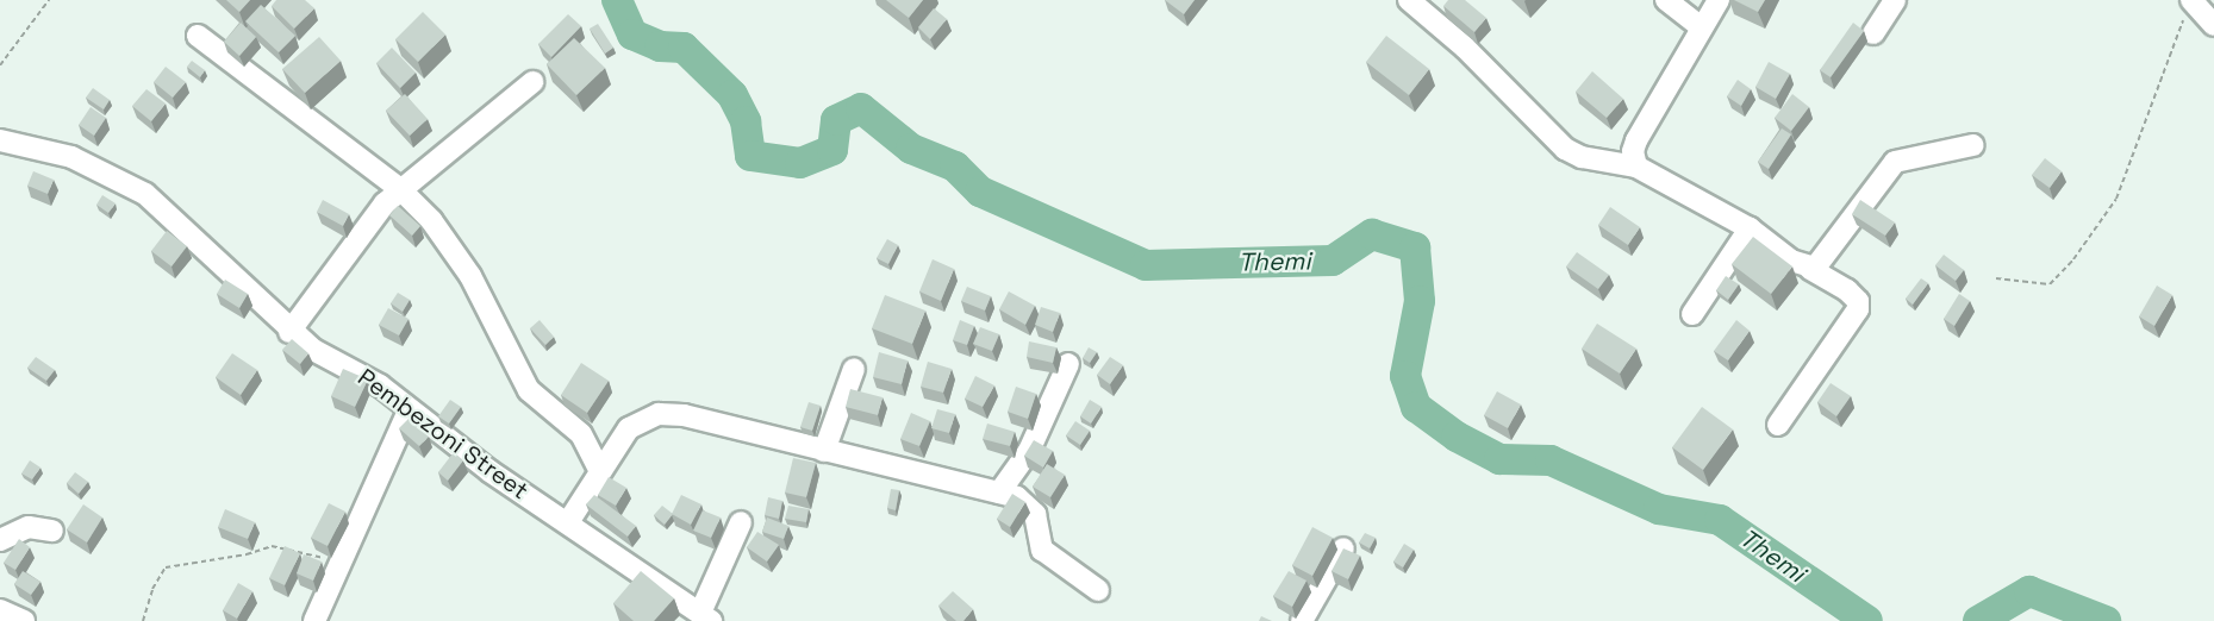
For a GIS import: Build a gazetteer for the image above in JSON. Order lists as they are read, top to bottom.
{
  "streets": {
    "street": ["Pembezoni Street"]
  },
  "water": ["Themi"]
}
